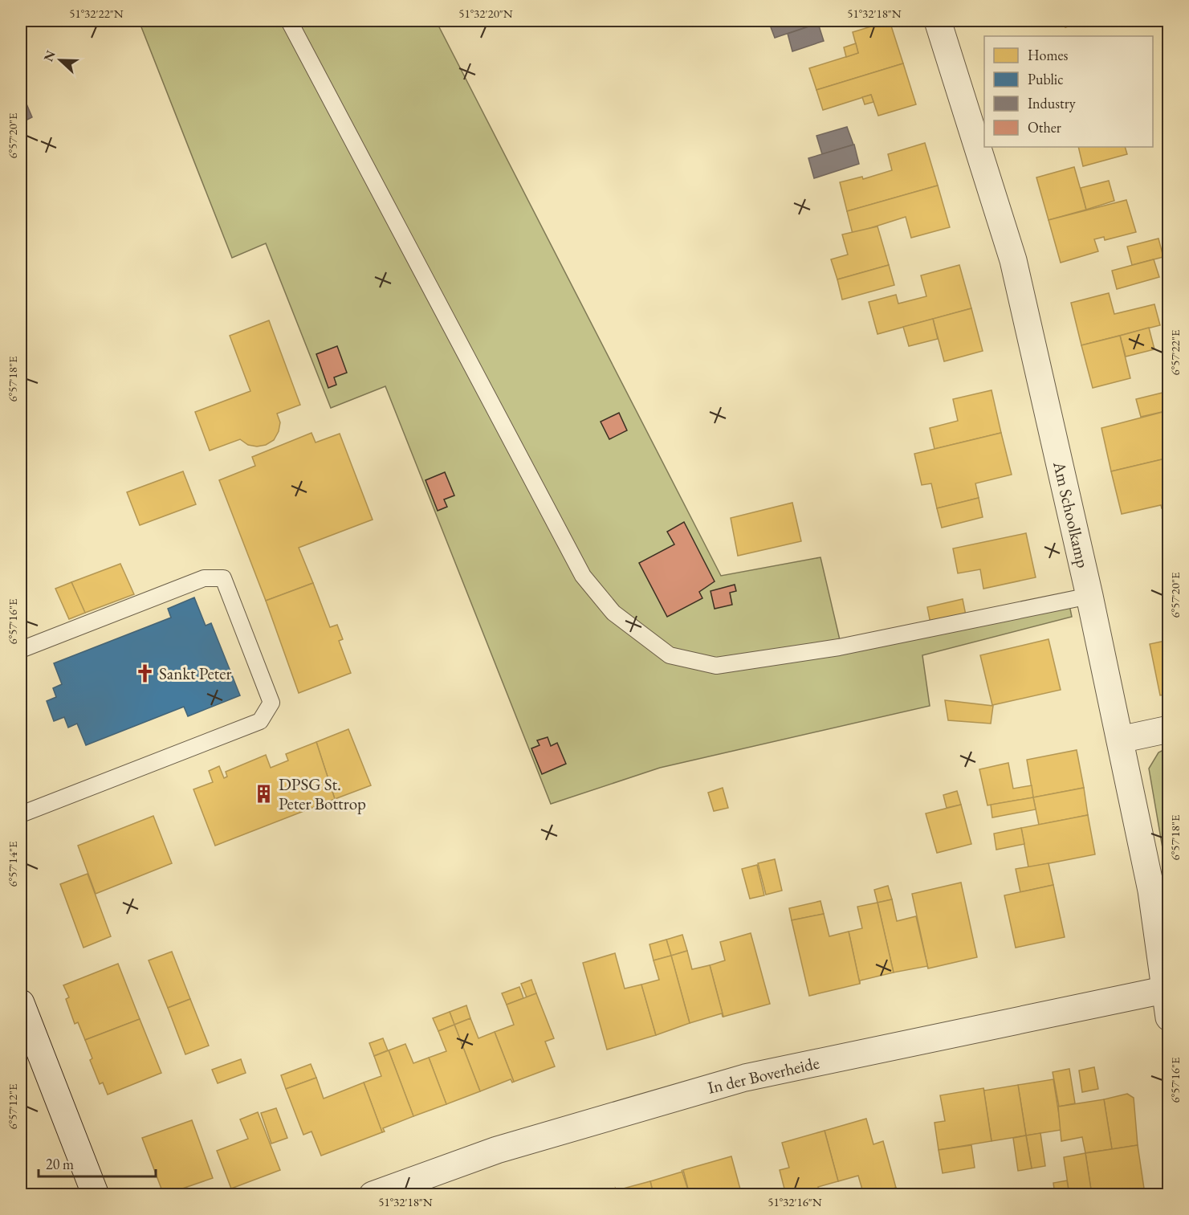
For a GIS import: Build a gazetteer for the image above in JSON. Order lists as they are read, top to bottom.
{
  "streets": {
    "street": ["Am Schoolkamp", "In der Boverheide"]
  },
  "crossings": [
    ["Am Schoolkamp", "In der Boverheide"]
  ],
  "places": {
    "church": ["Sankt Peter"],
    "building": ["DPSG St. Peter Bottrop"]
  },
  "legend": [
    "Homes",
    "Public",
    "Industry",
    "Other"
  ],
  "scale_bar": "20 m",
  "north": "left",
  "coordinates": [
    "51°32'22\"N",
    "51°32'20\"N",
    "51°32'18\"N",
    "6°57'20\"E",
    "6°57'22\"E",
    "6°57'18\"E",
    "6°57'16\"E",
    "6°57'14\"E",
    "6°57'12\"E",
    "51°32'16\"N"
  ]
}
